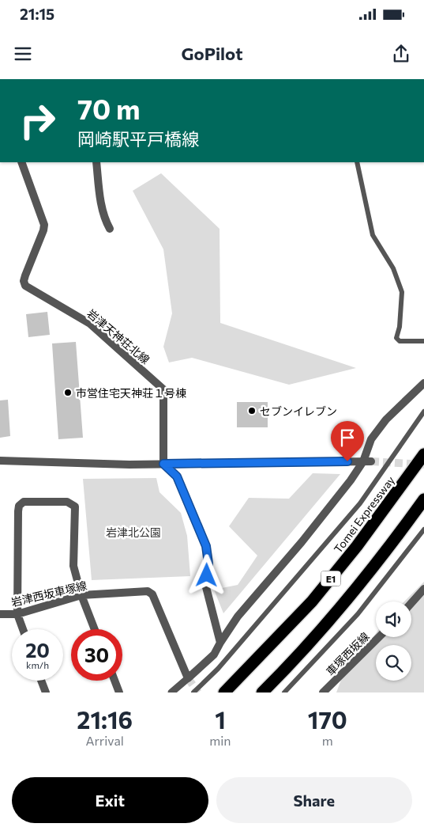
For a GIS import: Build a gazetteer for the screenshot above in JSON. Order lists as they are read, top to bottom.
{
  "streets": {
    "highway": ["Tomei Expressway", "E1"],
    "street": ["岩津天神荘北線", "岩津西坂車塚線", "車塚西坂線"]
  },
  "parks": ["岩津北公園"],
  "places": ["市営住宅天神荘１号棟", "セブンイレブン"],
  "page": {
    "status": "21:15",
    "header": "GoPilot",
    "turn": ["70 m", "岡崎駅平戸橋線"],
    "speed": "20 km/h",
    "limit": "30",
    "eta": [
      "21:16",
      "Arrival",
      "1",
      "min",
      "170",
      "m"
    ],
    "buttons": ["Exit", "Share"]
  }
}
